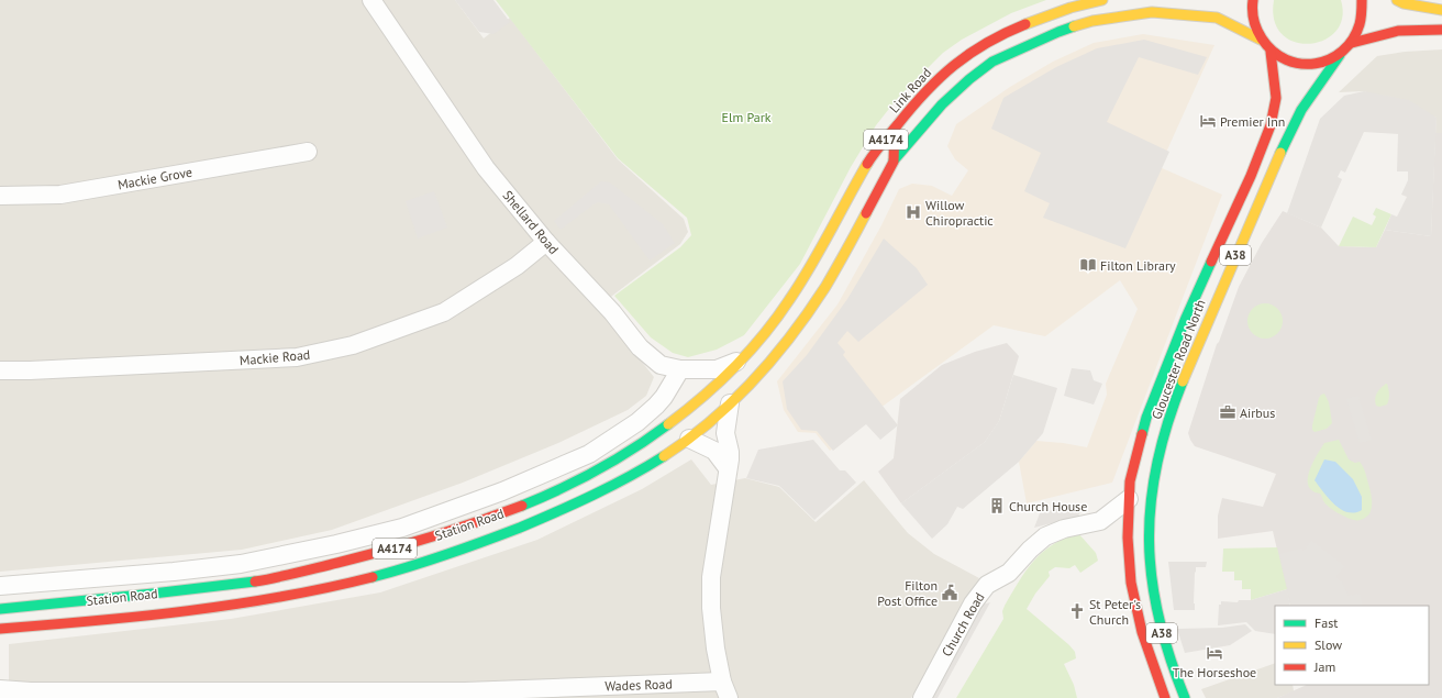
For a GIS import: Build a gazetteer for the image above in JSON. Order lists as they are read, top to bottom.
{
  "streets": {
    "main road": [
      "Link Road",
      "A4174",
      "A38",
      "Gloucester Road North",
      "Station Road"
    ],
    "street": [
      "Mackie Grove",
      "Shellard Road",
      "Mackie Road",
      "Church Road",
      "Wades Road"
    ]
  },
  "crossings": [
    ["Link Road", "A4174"],
    ["Link Road", "Shellard Road"],
    ["Link Road", "Station Road"],
    ["A4174", "Station Road"],
    ["Shellard Road", "Mackie Road"],
    ["Shellard Road", "Station Road"],
    ["Gloucester Road North", "Church Road"]
  ],
  "parks": ["Elm Park"],
  "places": {
    "hotel": ["Premier Inn", "The Horseshoe"],
    "hospital": ["Willow Chiropractic"],
    "library": ["Filton Library"],
    "office": ["Airbus"],
    "building": ["Church House"],
    "public building": ["Filton Post Office"],
    "church": ["St Peter's Church"]
  },
  "legend": ["Fast", "Slow", "Jam"]
}
